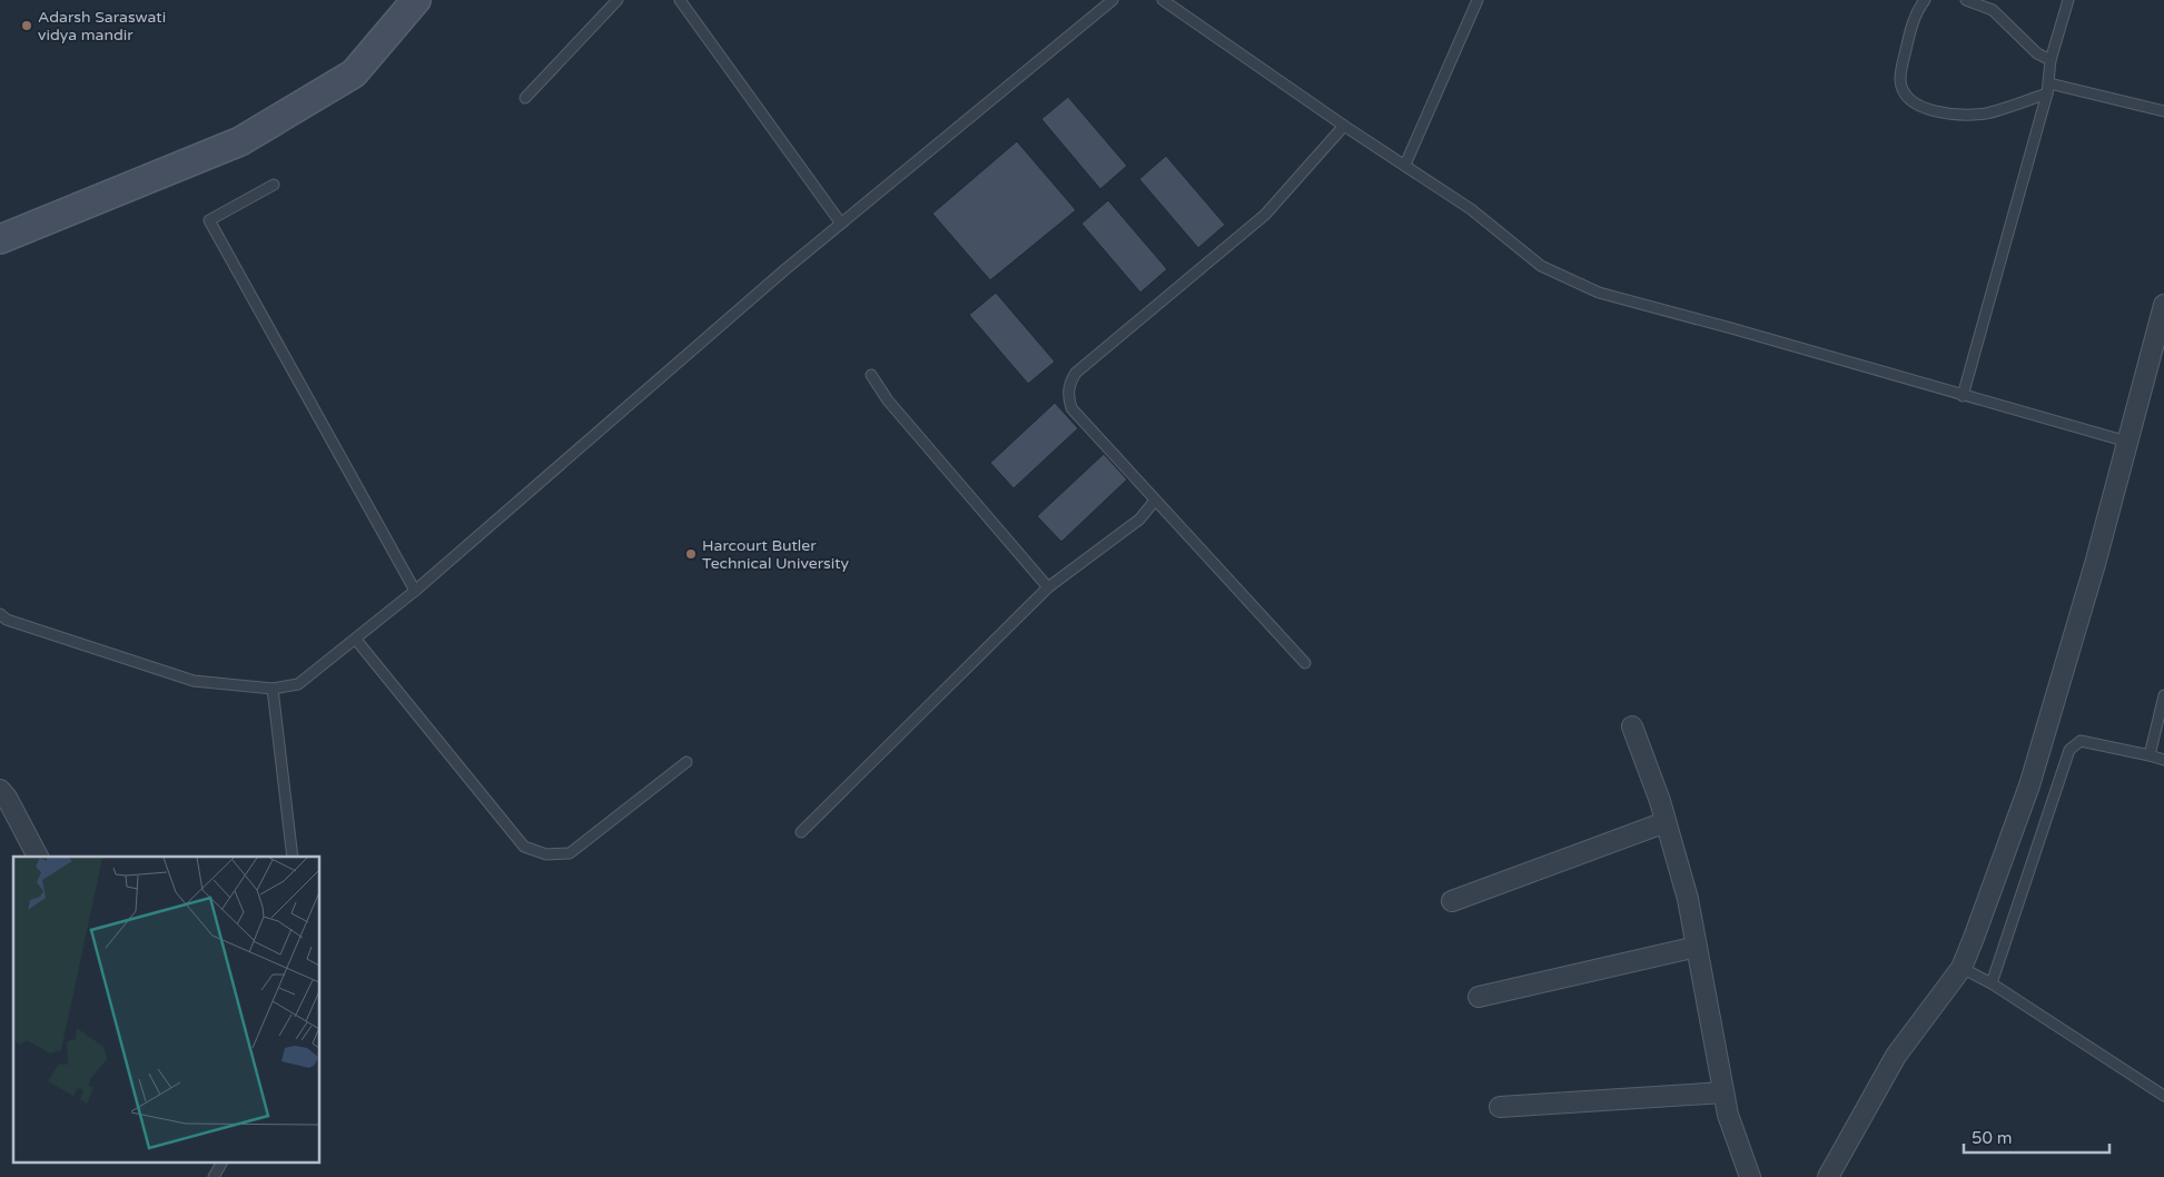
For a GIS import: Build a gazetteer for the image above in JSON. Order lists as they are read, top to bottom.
{
  "places": ["Adarsh Saraswati vidya mandir", "Harcourt Butler Technical University"],
  "scale_bar": "50 m"
}
